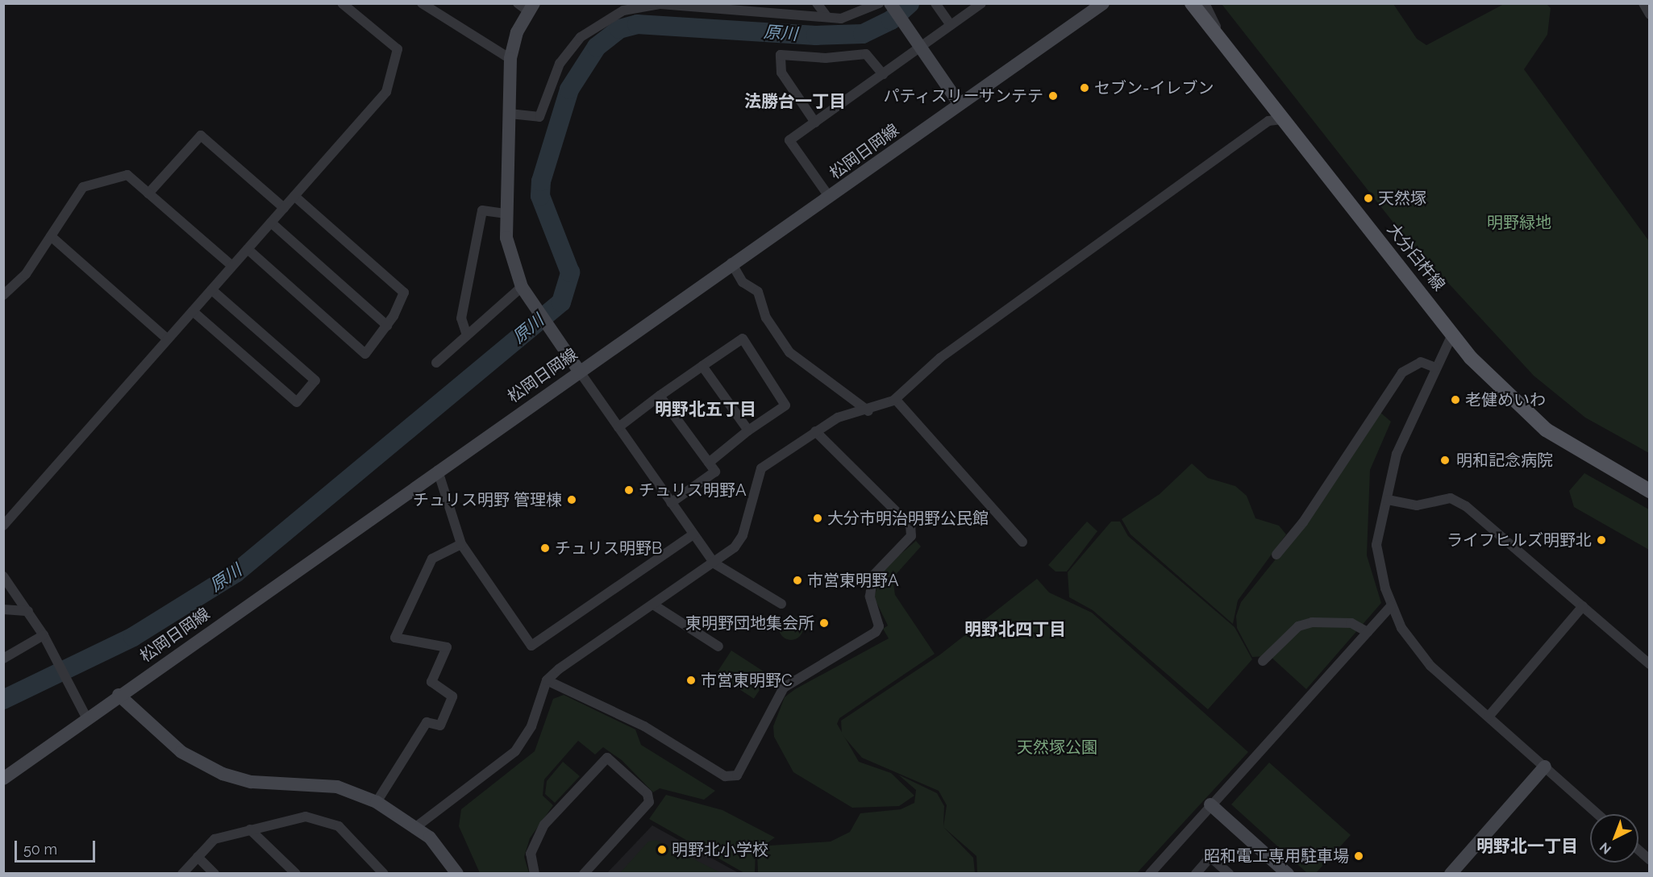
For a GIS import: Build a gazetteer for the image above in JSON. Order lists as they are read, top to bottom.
{
  "streets": {
    "main road": ["松岡日岡線", "大分臼杵線"]
  },
  "districts": [
    "法勝台一丁目",
    "明野北五丁目",
    "明野北四丁目",
    "明野北一丁目"
  ],
  "water": ["原川"],
  "parks": ["明野緑地", "天然塚公園"],
  "places": [
    "セブン-イレブン",
    "パティスリーサンテテ",
    "天然塚",
    "老健めいわ",
    "明和記念病院",
    "チュリス明野A",
    "チュリス明野 管理棟",
    "大分市明治明野公民館",
    "ライフヒルズ明野北",
    "チュリス明野B",
    "市営東明野A",
    "東明野団地集会所",
    "市営東明野C",
    "明野北小学校",
    "昭和電工専用駐車場"
  ],
  "scale_bar": "50 m",
  "north": "bottom left"
}
